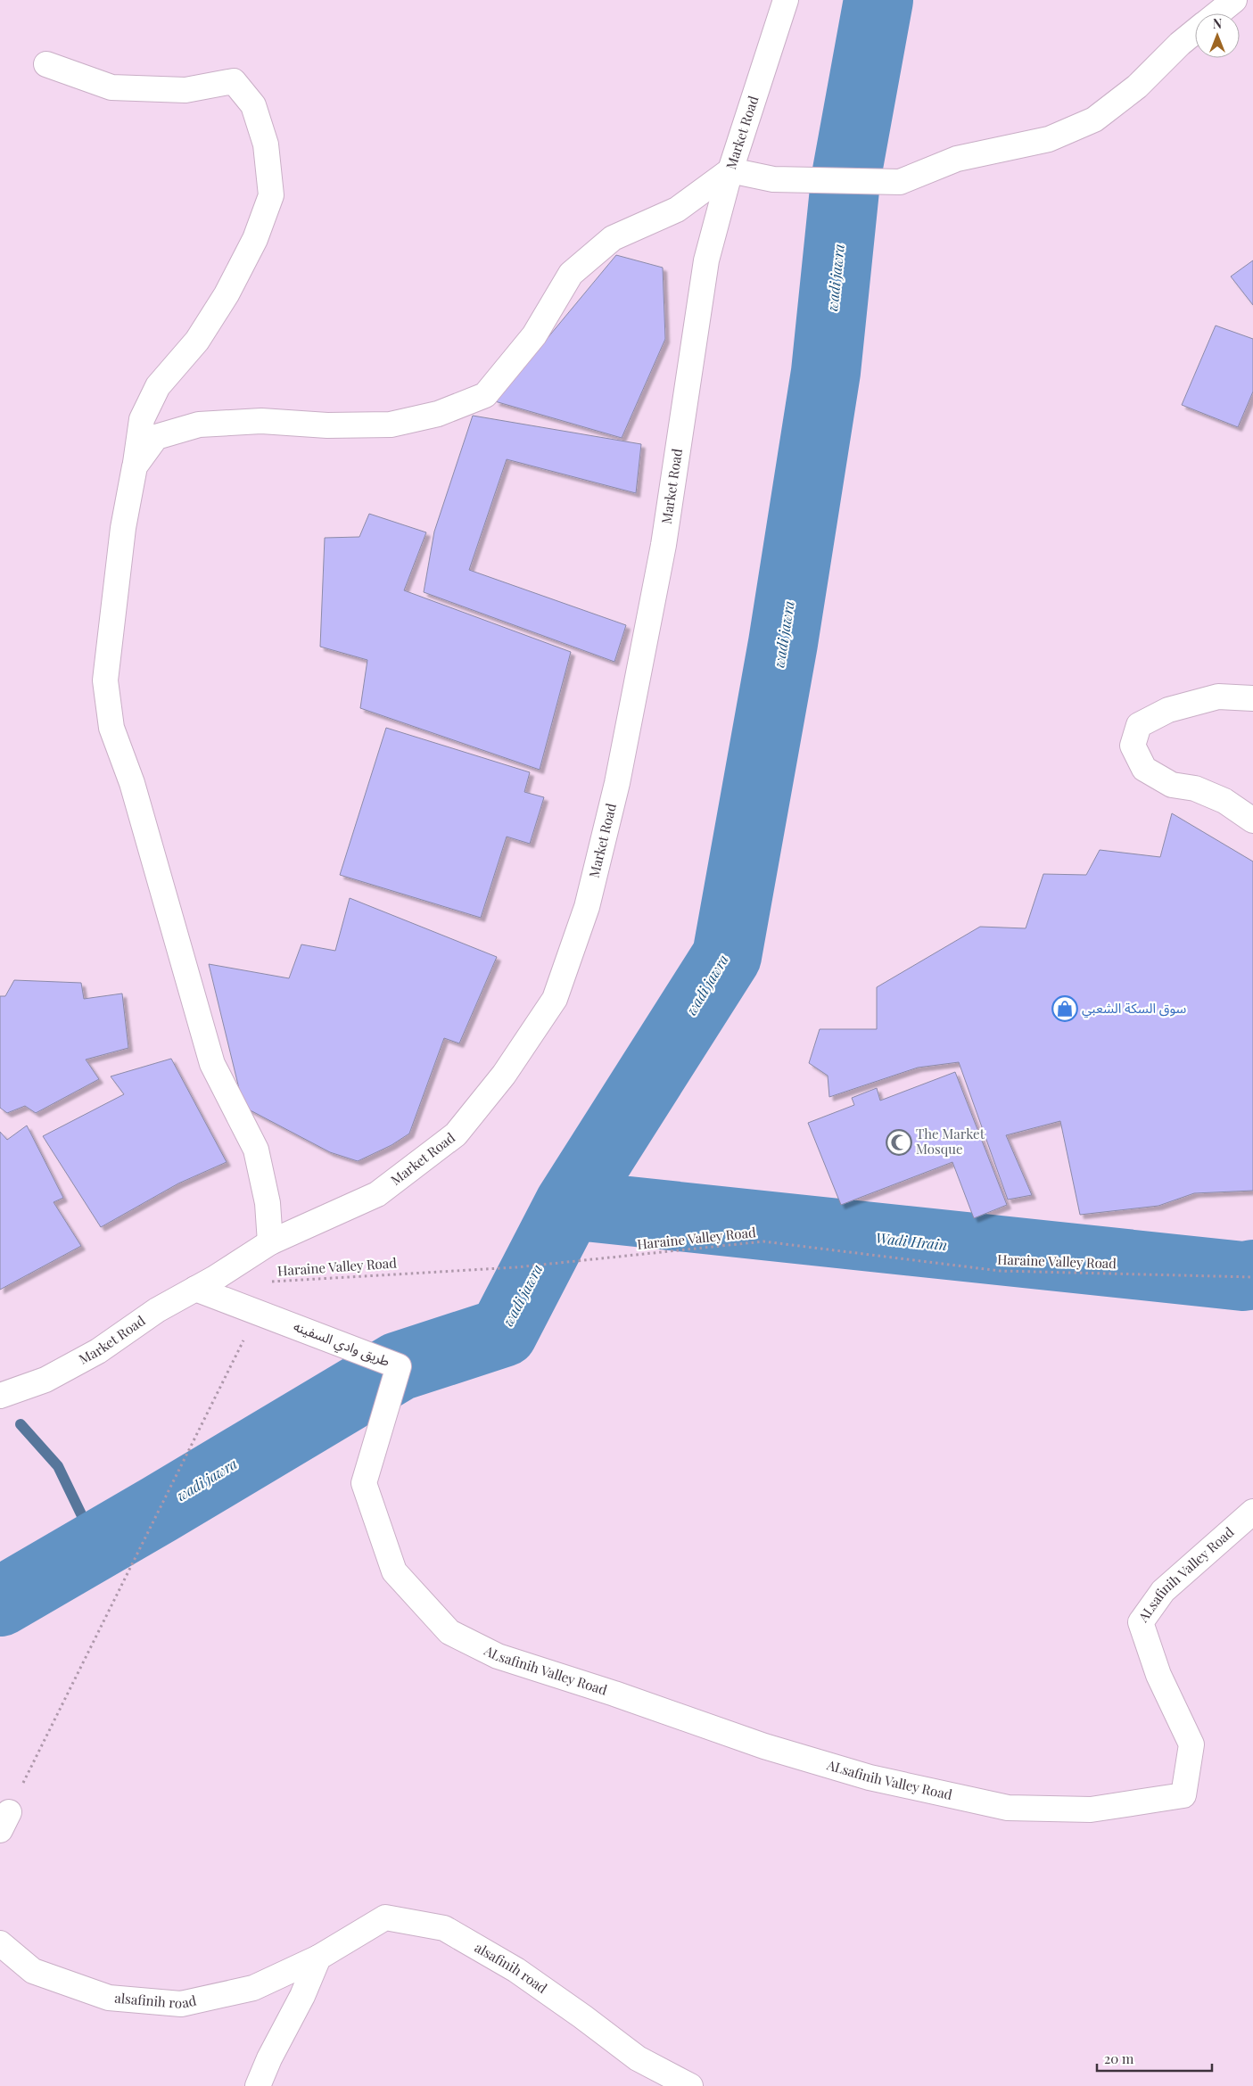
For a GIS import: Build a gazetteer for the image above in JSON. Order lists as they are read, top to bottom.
{
  "streets": {
    "street": ["Market Road", "ALsafinih Valley Road", "alsafinih road"],
    "path": ["Haraine Valley Road"]
  },
  "crossings": [
    ["Market Road", "ALsafinih Valley Road"]
  ],
  "water": ["wadi jawra", "Wadi Hrain"],
  "places": {
    "shop": ["سوق السكة الشعبي"],
    "mosque": ["The Market Mosque"]
  },
  "scale_bar": "20 m",
  "north": "top"
}
